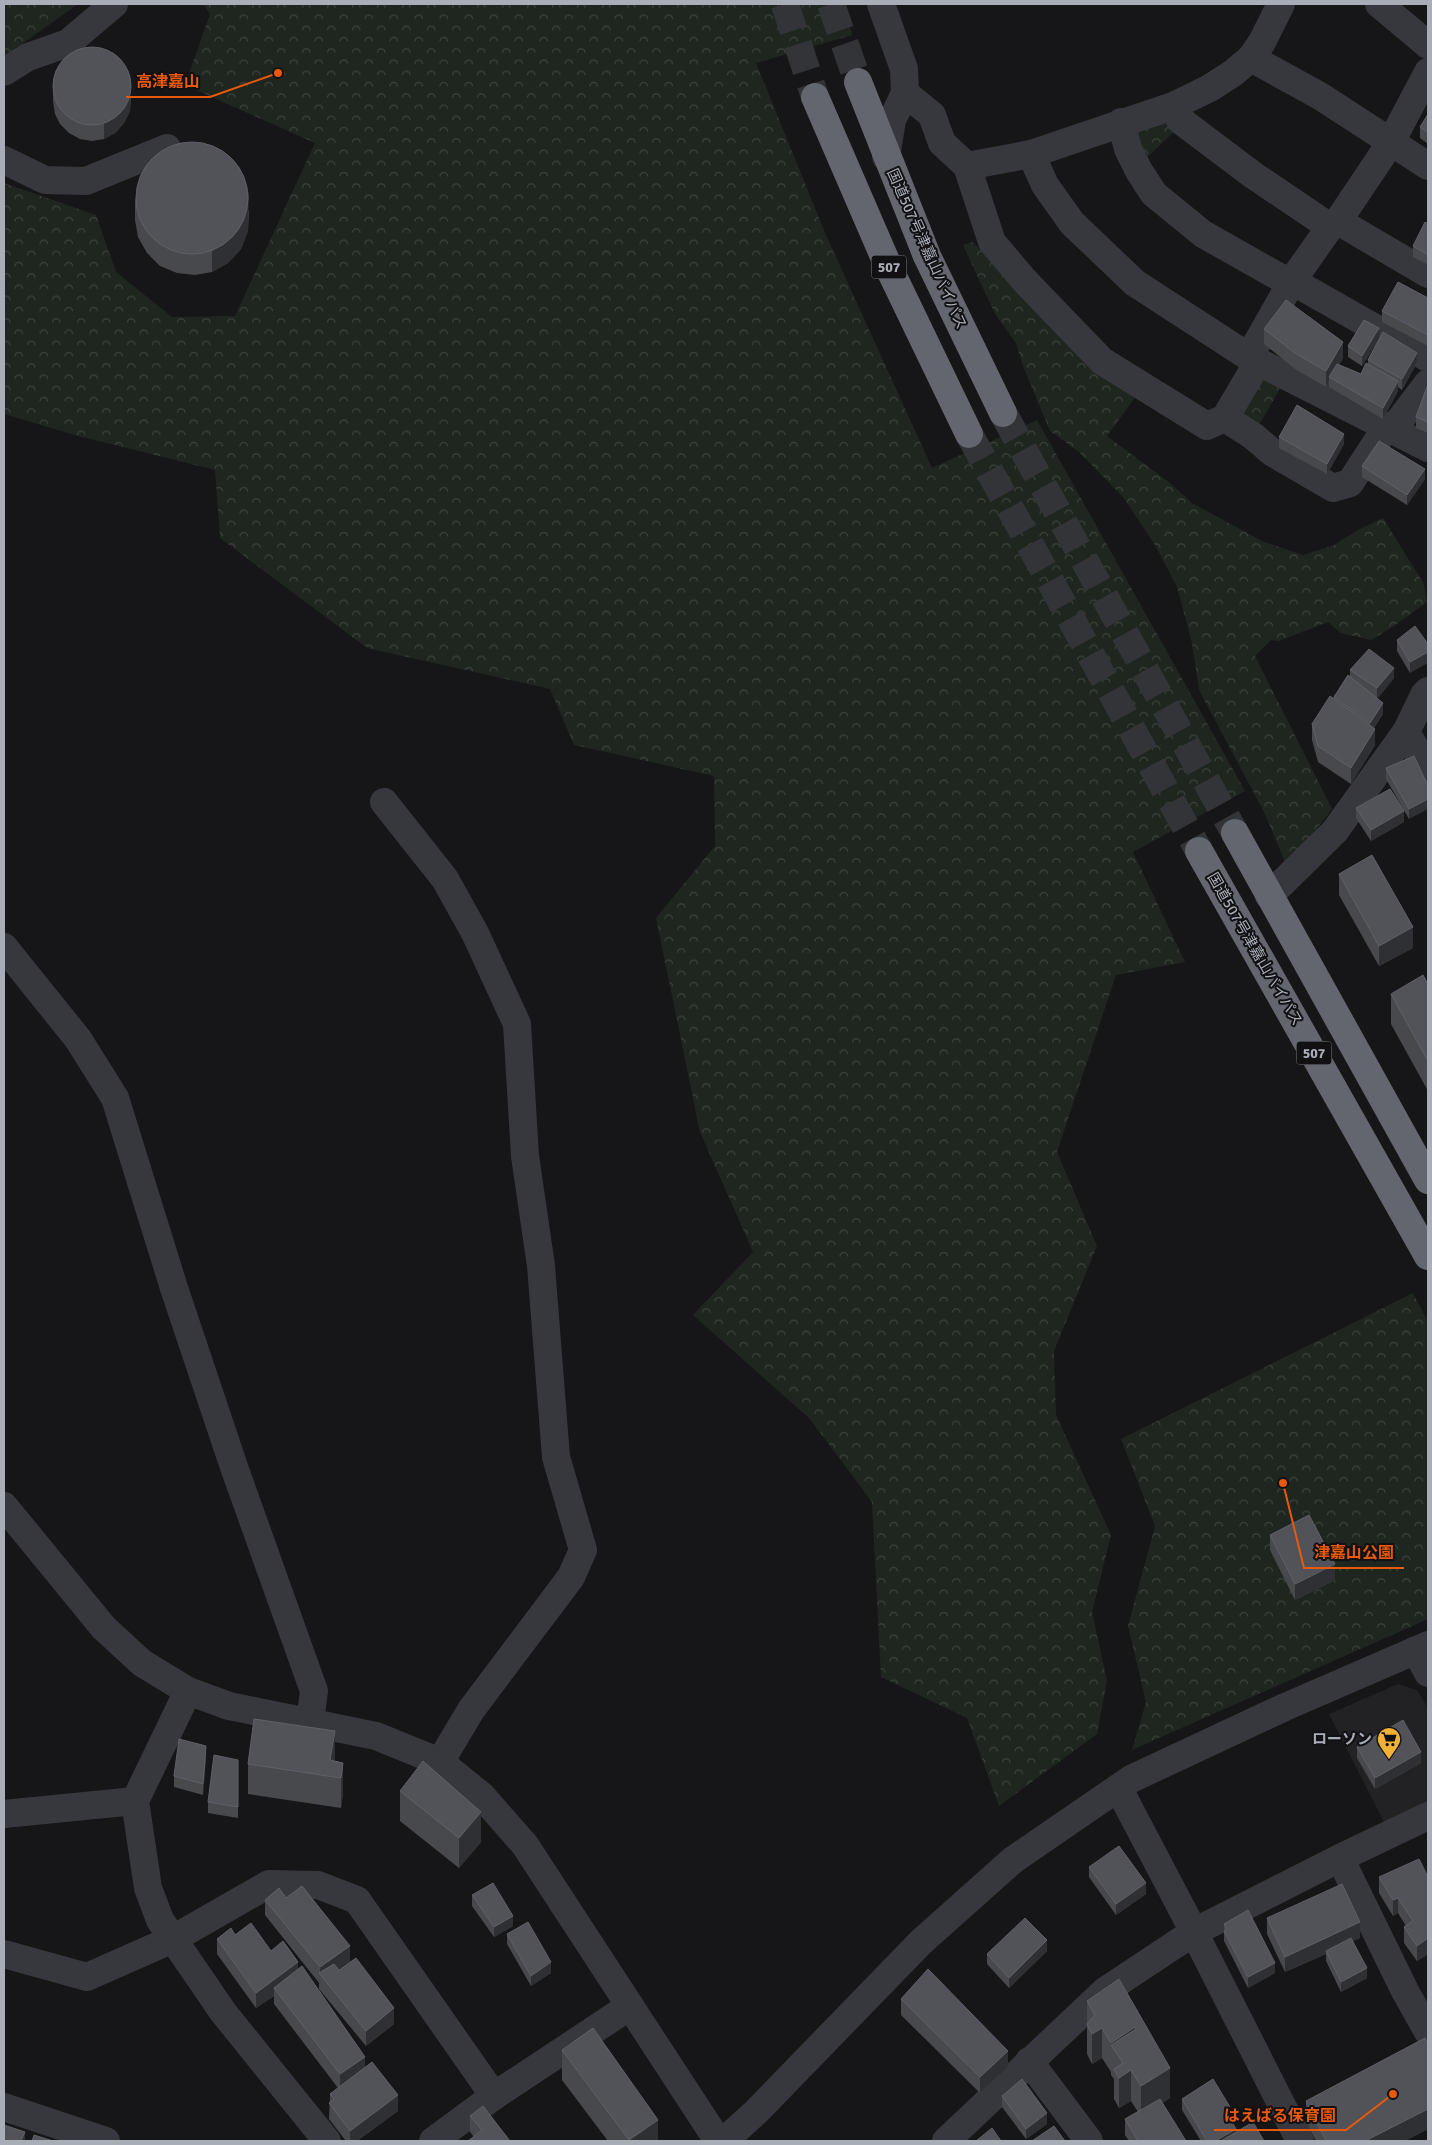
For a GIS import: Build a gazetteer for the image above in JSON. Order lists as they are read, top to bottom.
{
  "streets": {
    "highway": ["国道507号津嘉山バイパス", "507"]
  },
  "places": {
    "other": ["高津嘉山", "津嘉山公園", "はえばる保育園"],
    "supermarket": ["ローソン"]
  }
}
